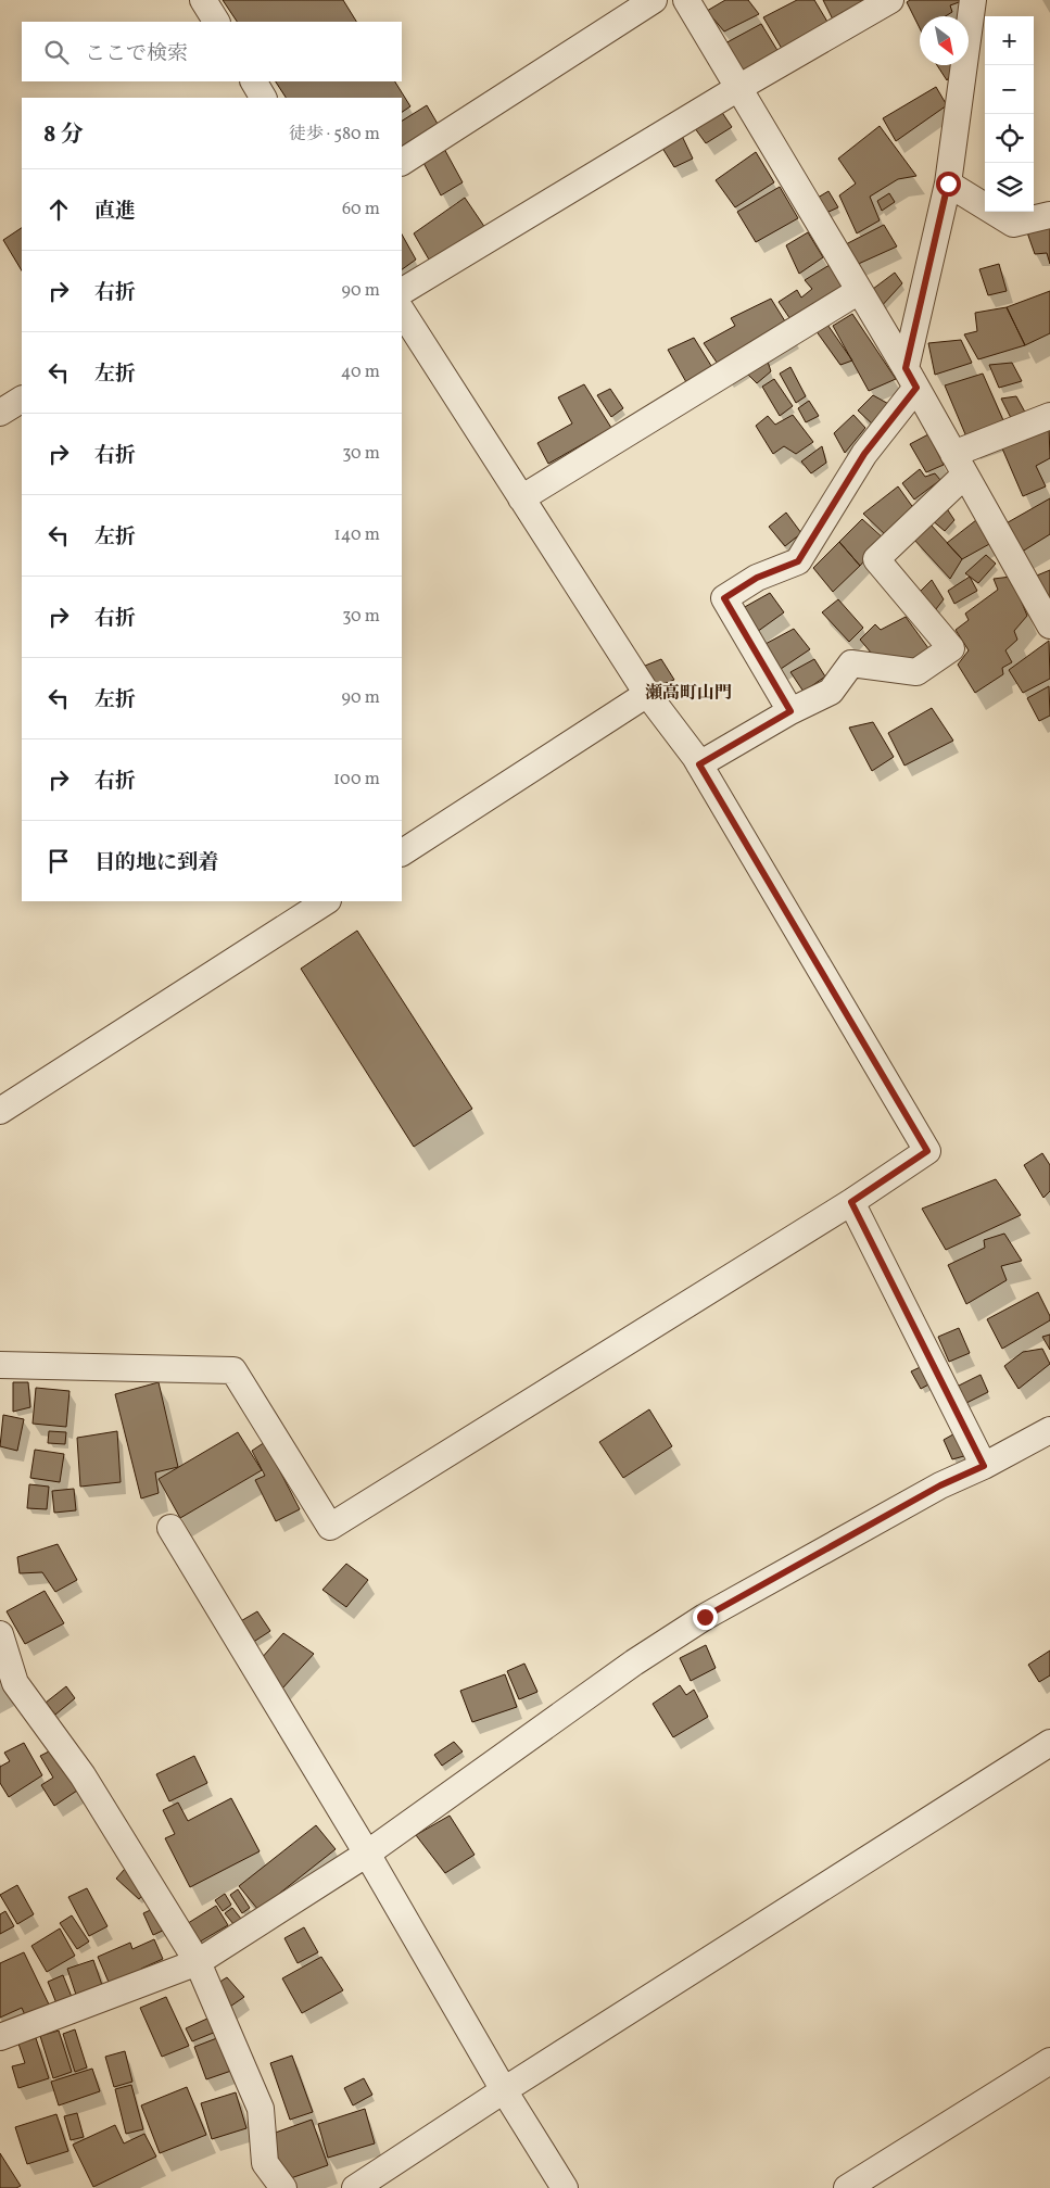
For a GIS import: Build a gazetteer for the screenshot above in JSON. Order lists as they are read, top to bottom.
{
  "districts": ["瀬高町山門"],
  "north": "bottom right",
  "page": {
    "map_buttons": ["+", "−"],
    "search": "ここで検索",
    "heading": ["8 分", "徒歩 · 580 m"],
    "list": [
      ["直進", "60 m"],
      ["右折", "90 m"],
      ["左折", "40 m"],
      ["右折", "30 m"],
      ["左折", "140 m"],
      ["右折", "30 m"],
      ["左折", "90 m"],
      ["右折", "100 m"],
      "目的地に到着"
    ]
  }
}
